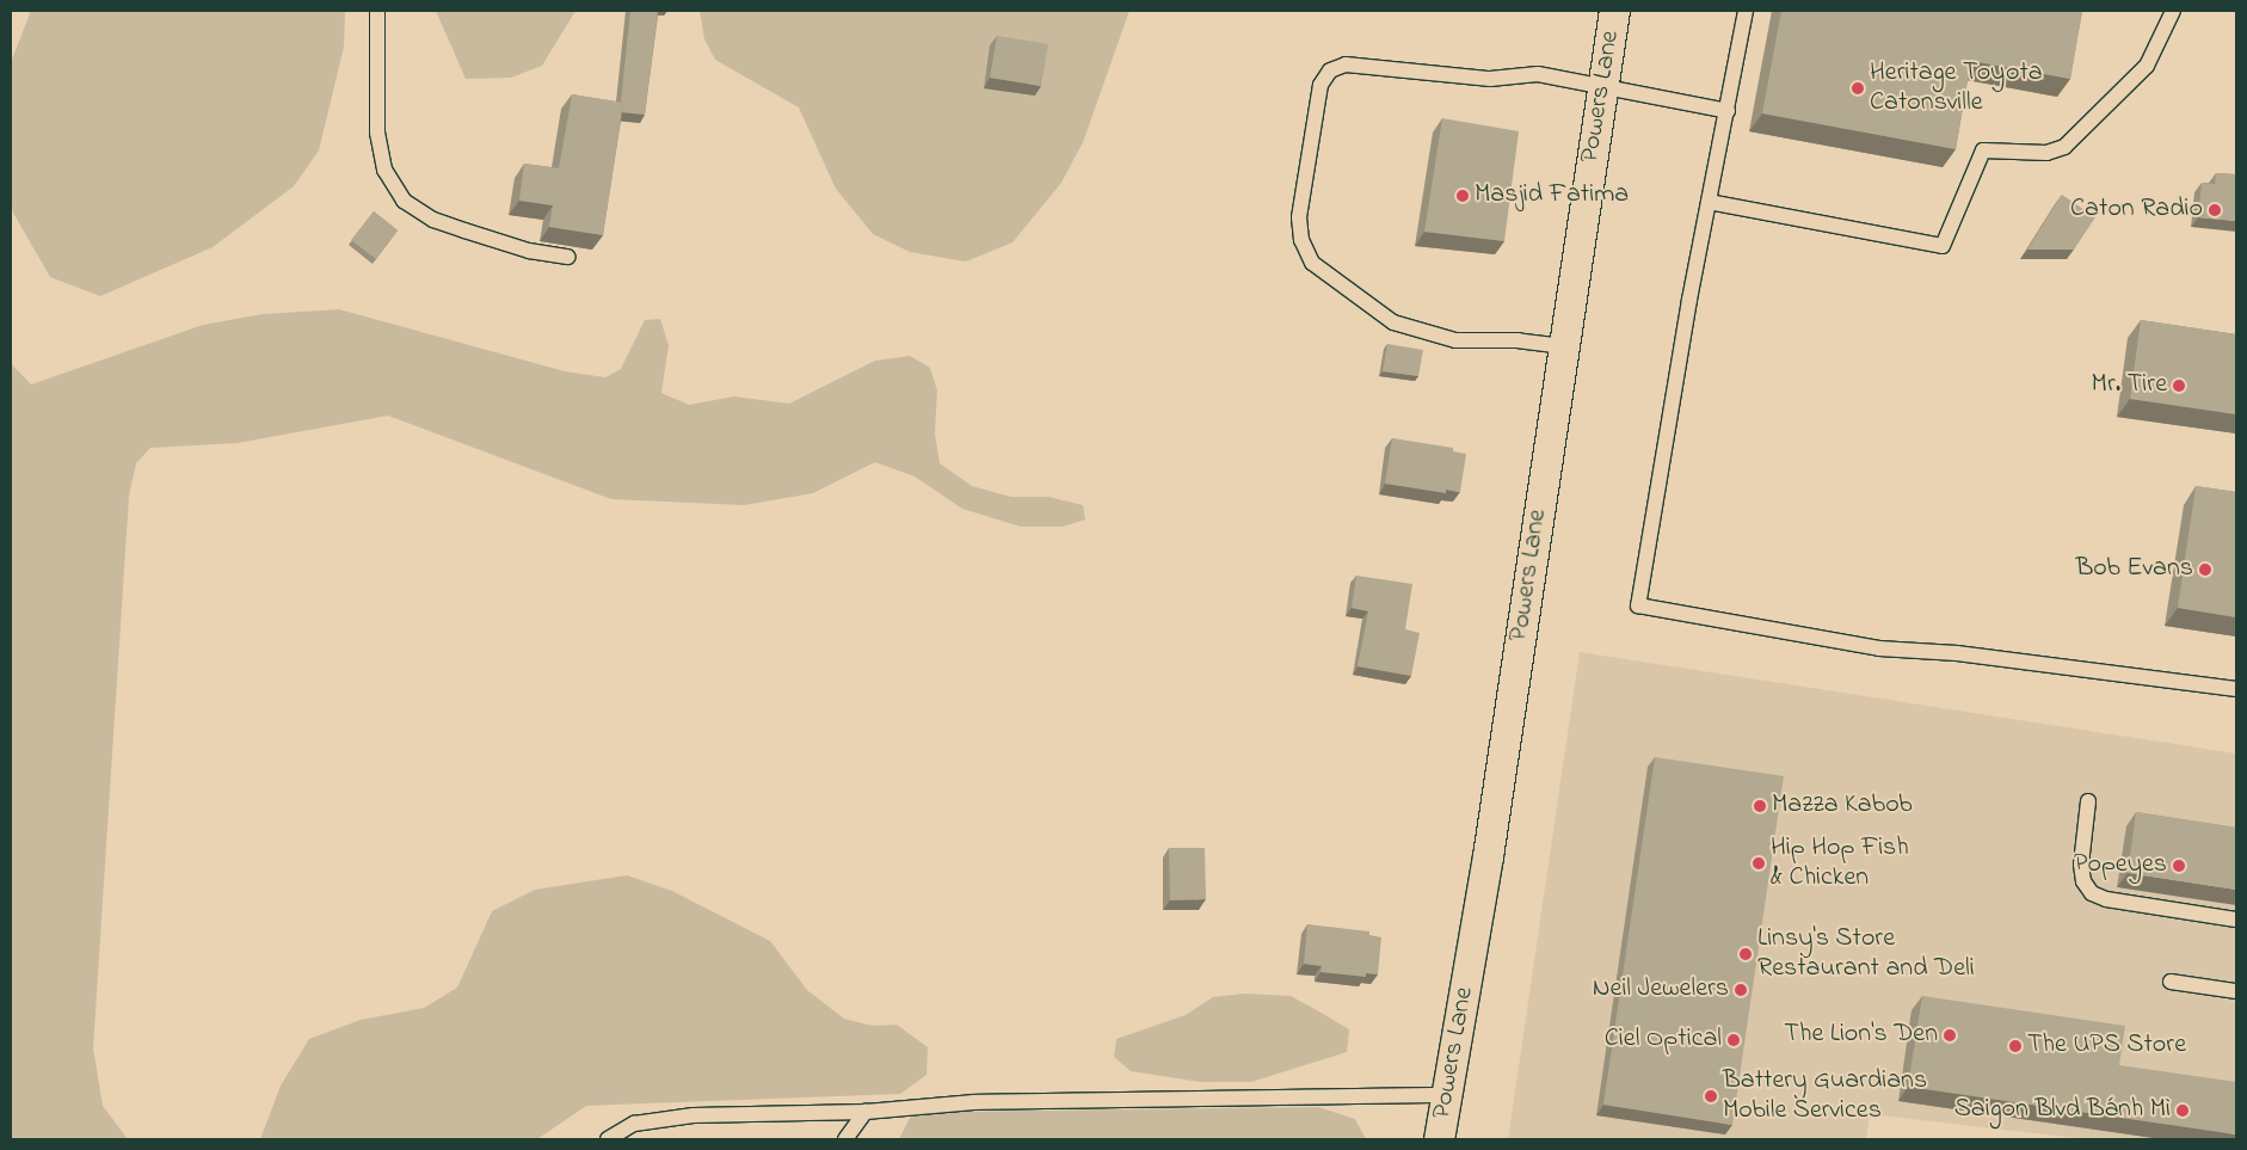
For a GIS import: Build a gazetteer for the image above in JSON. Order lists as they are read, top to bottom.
{
  "streets": {
    "street": ["Powers Lane"]
  },
  "places": [
    "Heritage Toyota Catonsville",
    "Masjid Fatima",
    "Caton Radio",
    "Mr. Tire",
    "Bob Evans",
    "Mazza Kabob",
    "Hip Hop Fish & Chicken",
    "Popeyes",
    "Linsy's Store Restaurant and Deli",
    "Neil Jewelers",
    "The Lion's Den",
    "Ciel Optical",
    "The UPS Store",
    "Battery Guardians Mobile Services",
    "Saigon Blvd Bánh Mì"
  ]
}
